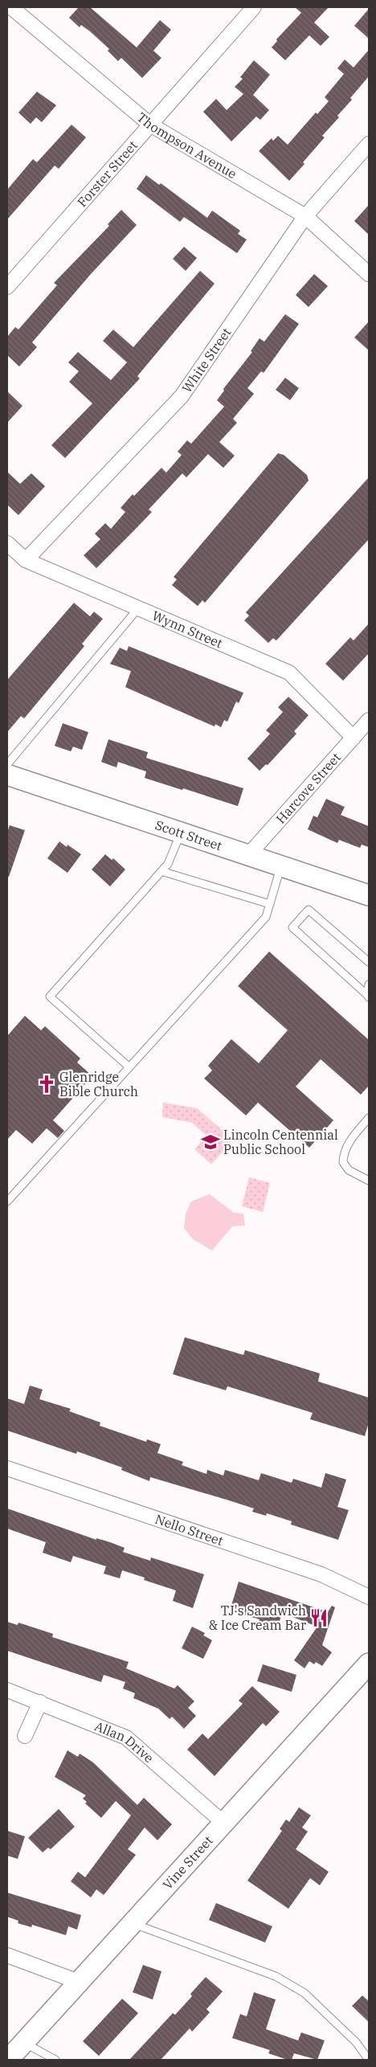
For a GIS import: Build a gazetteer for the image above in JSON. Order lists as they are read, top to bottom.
{
  "streets": {
    "street": [
      "Thompson Avenue",
      "Forster Street",
      "White Street",
      "Wynn Street",
      "Harcove Street",
      "Scott Street",
      "Nello Street",
      "Allan Drive",
      "Vine Street"
    ]
  },
  "crossings": [
    ["Thompson Avenue", "Forster Street"],
    ["Thompson Avenue", "White Street"],
    ["White Street", "Wynn Street"],
    ["Wynn Street", "Harcove Street"],
    ["Harcove Street", "Scott Street"],
    ["Allan Drive", "Vine Street"]
  ],
  "places": {
    "church": ["Glenridge Bible Church"],
    "school or university": ["Lincoln Centennial Public School"],
    "restaurant": ["TJ's Sandwich & Ice Cream Bar"]
  }
}
